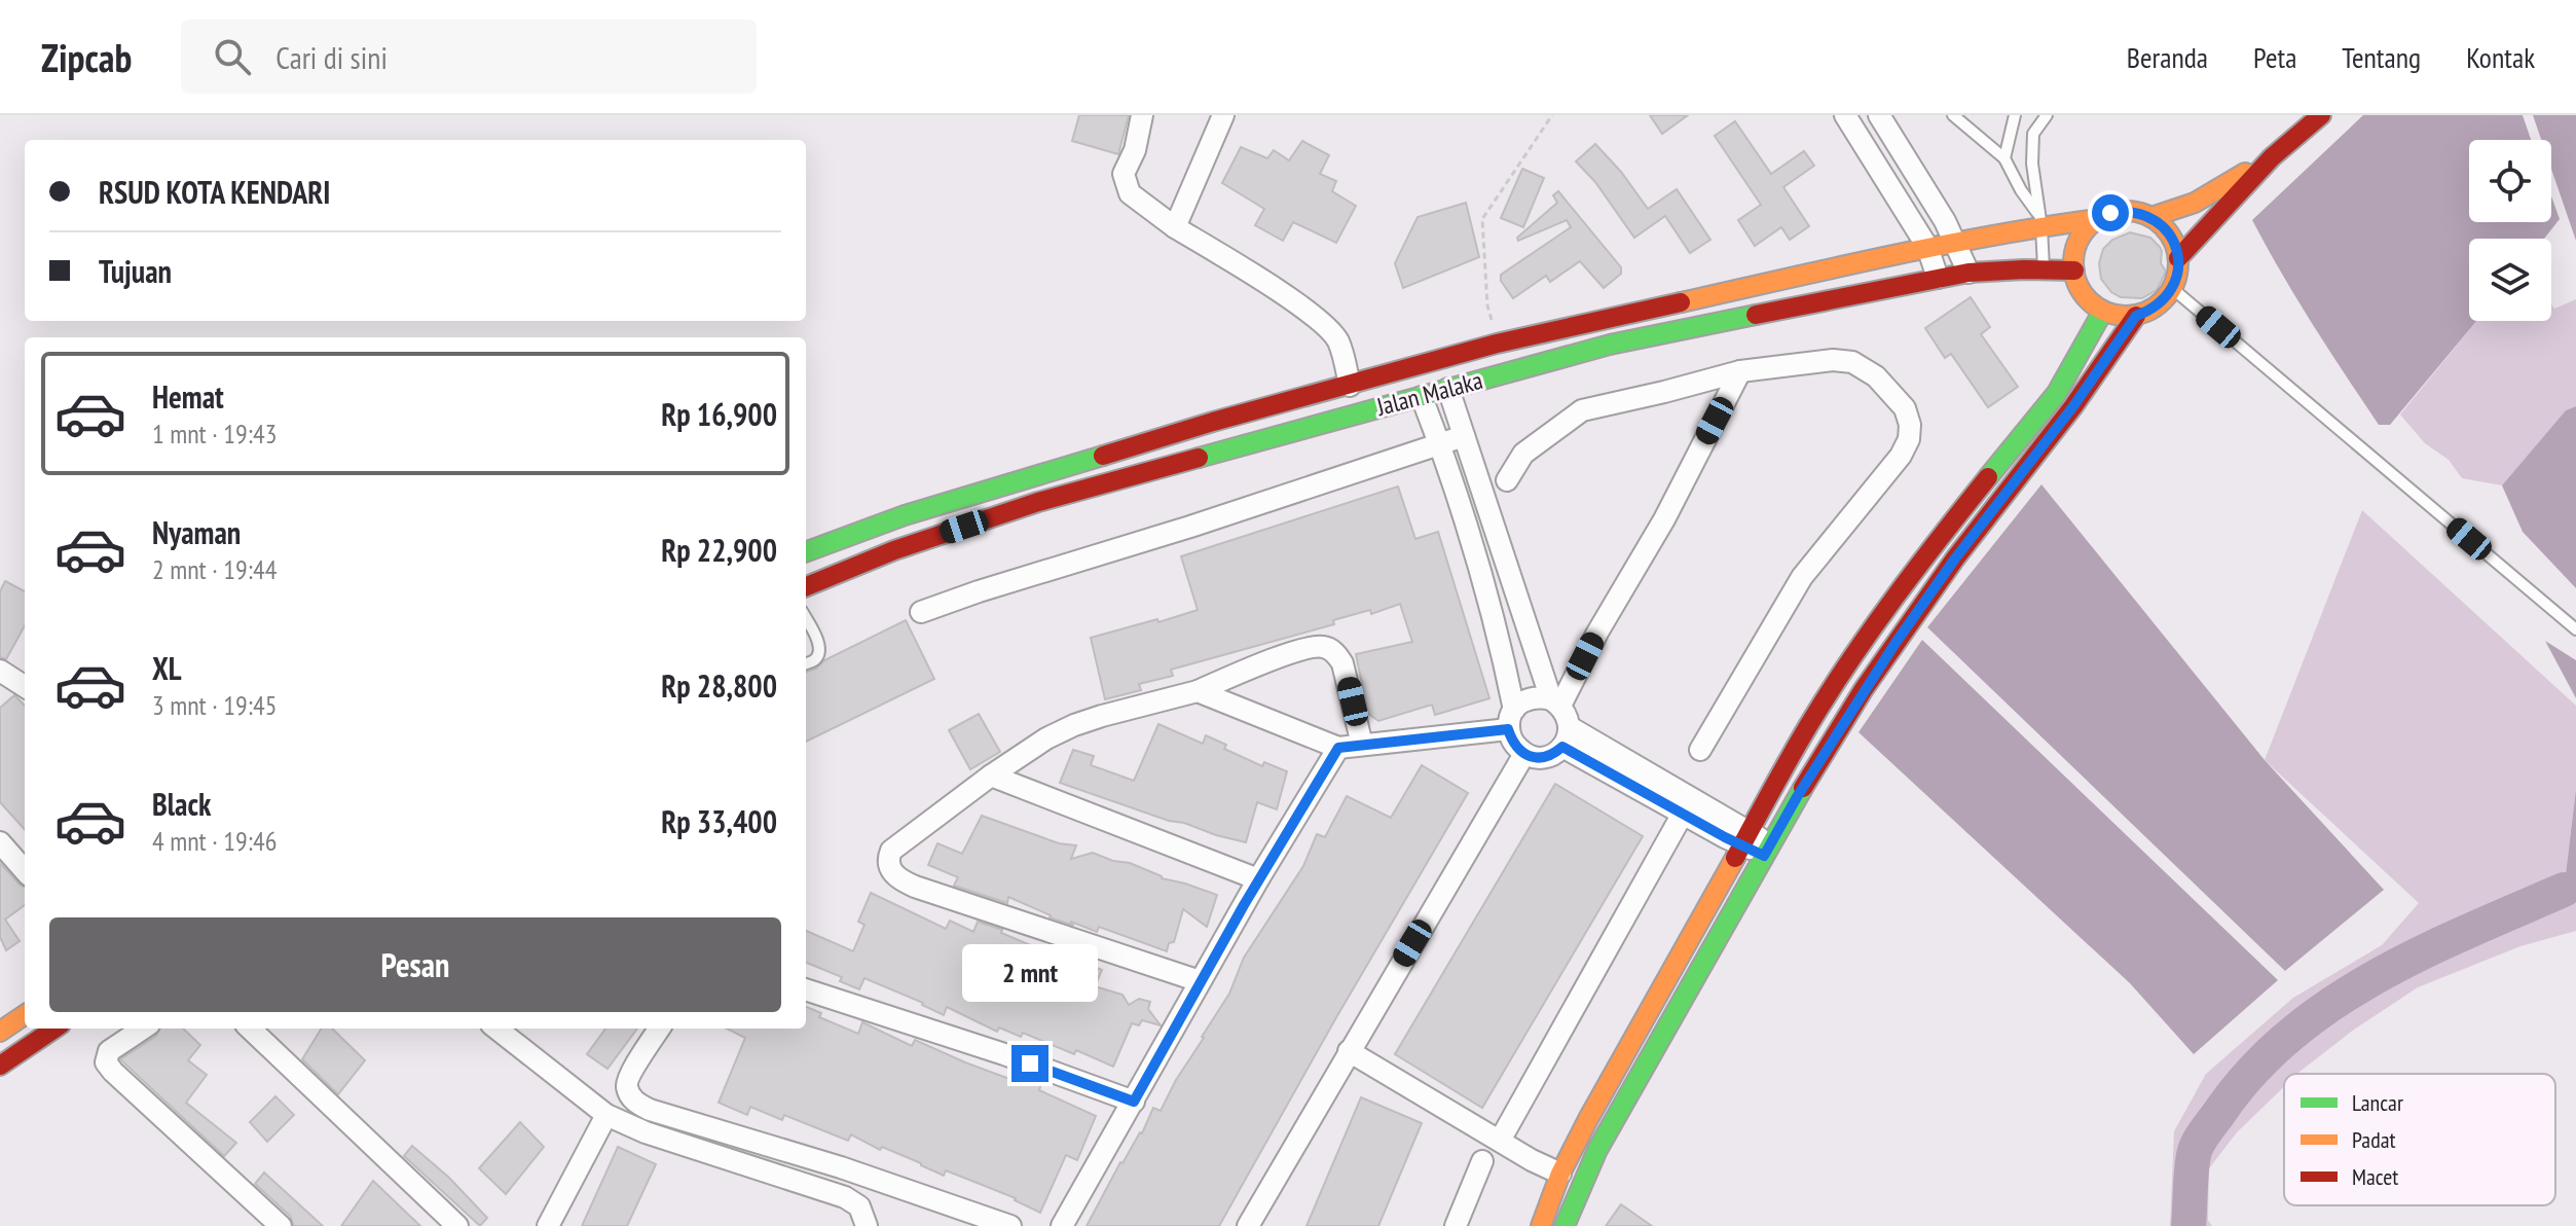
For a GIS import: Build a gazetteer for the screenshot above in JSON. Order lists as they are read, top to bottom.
{
  "streets": {
    "street": ["Jalan Malaka"]
  },
  "legend": ["Lancar", "Padat", "Macet"],
  "page": {
    "header": "Zipcab",
    "search": "Cari di sini",
    "nav": [
      "Beranda",
      "Peta",
      "Tentang",
      "Kontak"
    ],
    "banner": ["RSUD KOTA KENDARI", "Tujuan"],
    "list": [
      {
        "name": "Hemat",
        "note": "1 mnt · 19:43",
        "value": "Rp 16,900"
      },
      {
        "name": "Nyaman",
        "note": "2 mnt · 19:44",
        "value": "Rp 22,900"
      },
      {
        "name": "XL",
        "note": "3 mnt · 19:45",
        "value": "Rp 28,800"
      },
      {
        "name": "Black",
        "note": "4 mnt · 19:46",
        "value": "Rp 33,400"
      }
    ],
    "buttons": "Pesan",
    "bubble": "2 mnt"
  }
}
